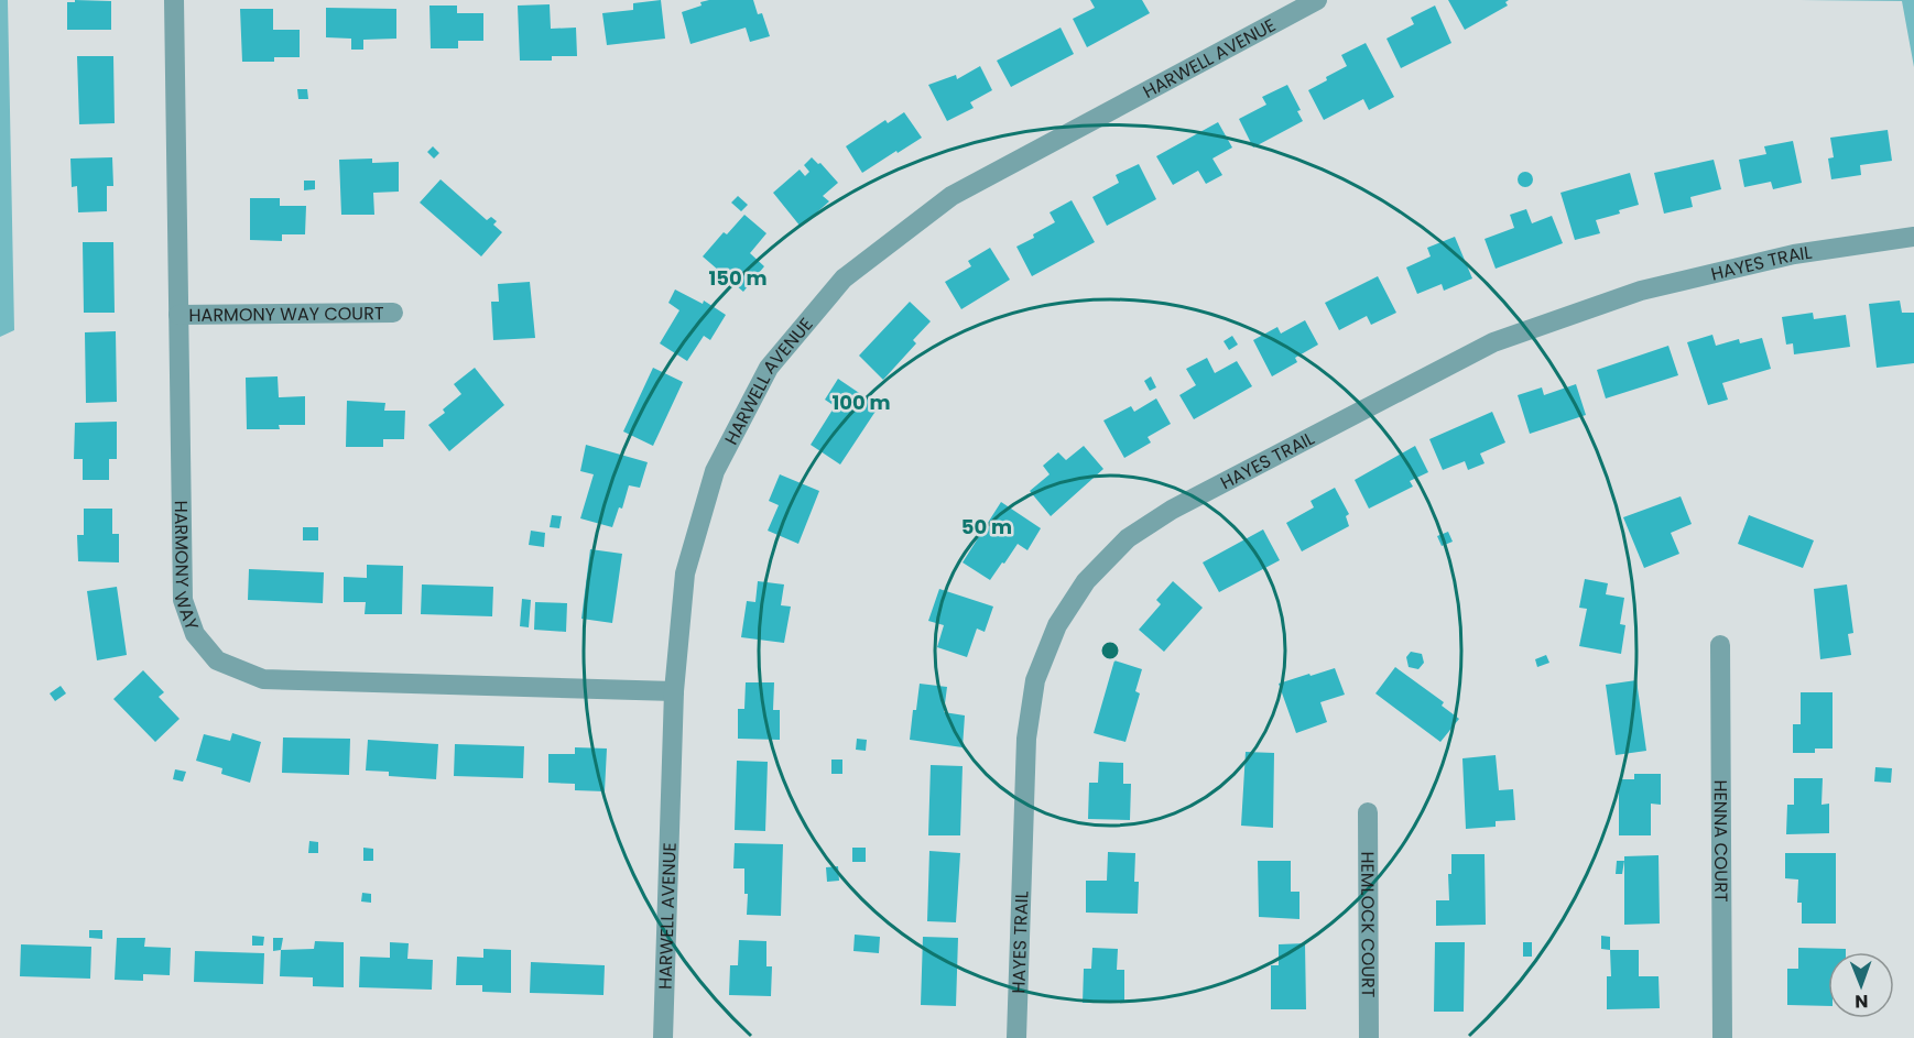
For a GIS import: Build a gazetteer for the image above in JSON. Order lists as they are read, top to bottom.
{
  "streets": {
    "street": [
      "HARWELL AVENUE",
      "HAYES TRAIL",
      "HARMONY WAY COURT",
      "HARMONY WAY",
      "HENNA COURT",
      "HEMLOCK COURT"
    ]
  },
  "crossings": [
    ["HARWELL AVENUE", "HARMONY WAY"],
    ["HARMONY WAY COURT", "HARMONY WAY"]
  ],
  "north": "bottom",
  "rings": ["150 m", "100 m", "50 m"]
}
